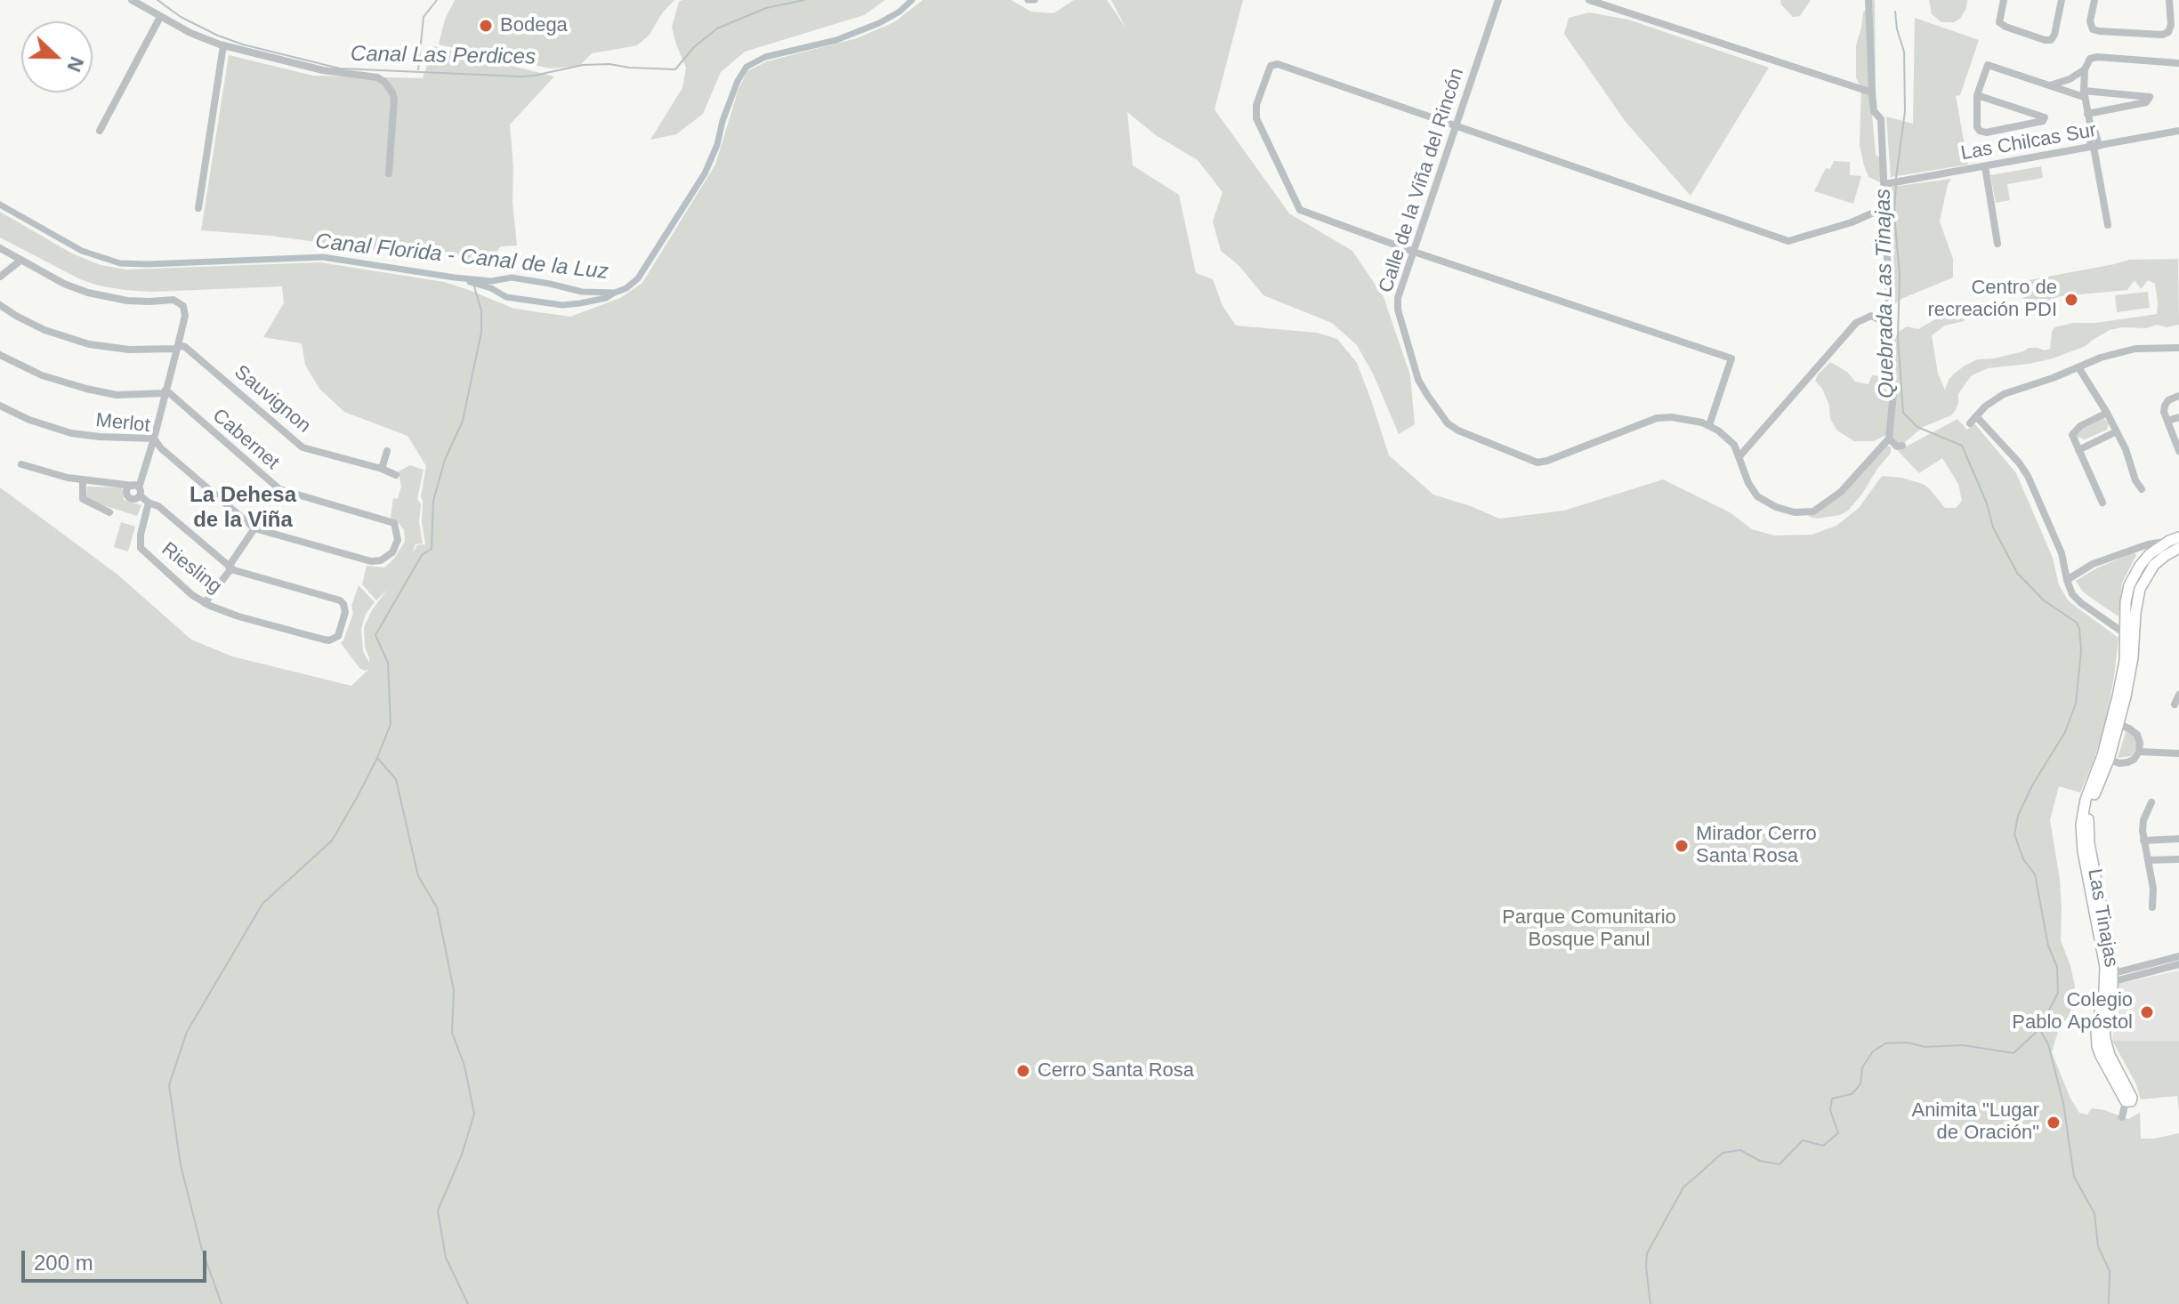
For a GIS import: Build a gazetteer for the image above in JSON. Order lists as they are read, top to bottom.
{
  "streets": {
    "street": [
      "Las Chilcas Sur",
      "Calle de la Viña del Rincón",
      "Sauvignon",
      "Merlot",
      "Cabernet",
      "Riesling",
      "Las Tinajas"
    ]
  },
  "crossings": [
    ["Merlot", "Cabernet"]
  ],
  "districts": ["La Dehesa de la Viña"],
  "water": ["Canal Las Perdices", "Canal Florida - Canal de la Luz", "Quebrada Las Tinajas"],
  "parks": ["Parque Comunitario Bosque Panul"],
  "places": [
    "Bodega",
    "Centro de recreación PDI",
    "Mirador Cerro Santa Rosa",
    "Colegio Pablo Apóstol",
    "Cerro Santa Rosa",
    "Animita \"Lugar de Oración\""
  ],
  "scale_bar": "200 m",
  "north": "right"
}
